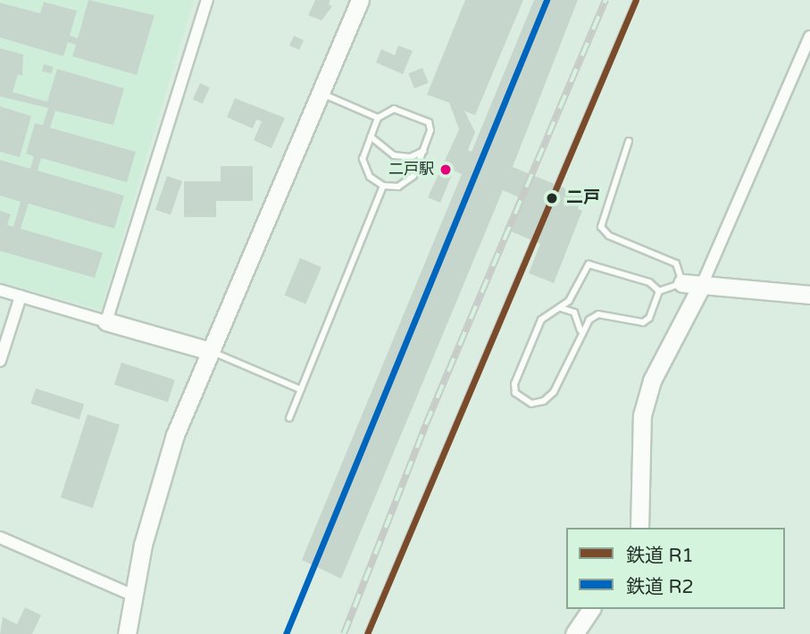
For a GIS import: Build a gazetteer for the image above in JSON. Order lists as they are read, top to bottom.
{
  "places": ["二戸駅", "二戸"],
  "lines": ["rail line R1", "rail line R2"],
  "legend": ["鉄道 R1", "鉄道 R2"]
}
